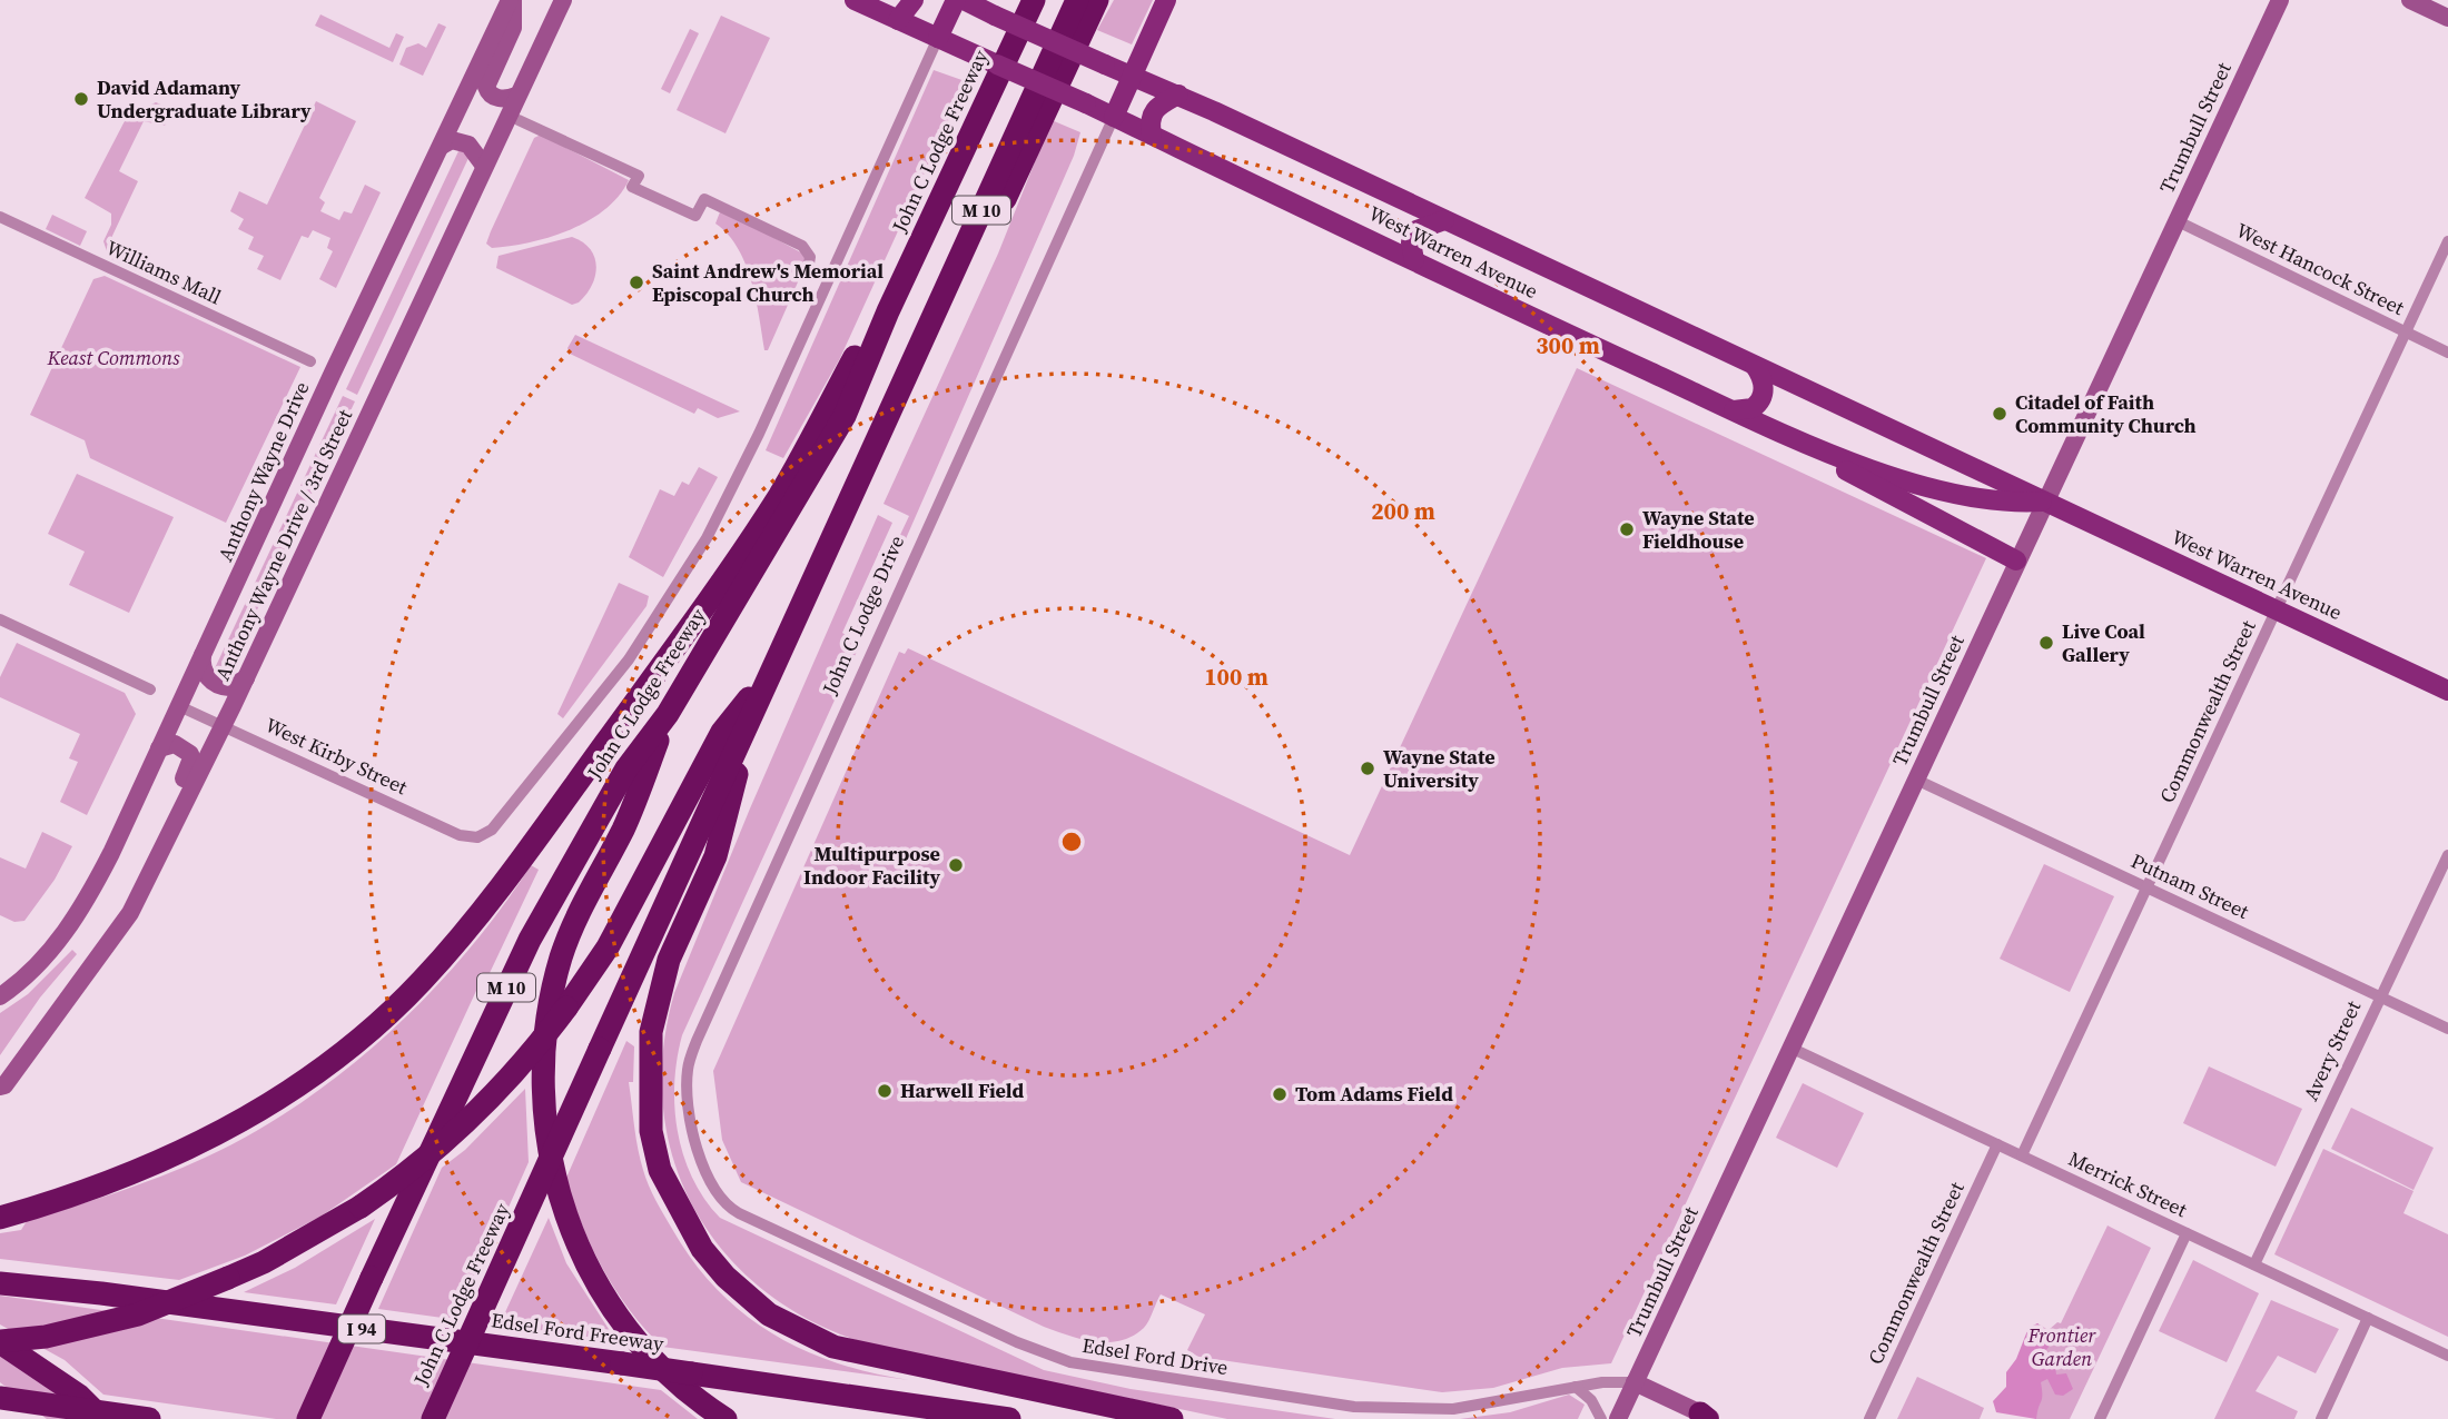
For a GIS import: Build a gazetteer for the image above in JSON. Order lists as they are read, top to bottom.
{
  "streets": {
    "highway": [
      "John C Lodge Freeway",
      "M 10",
      "I 94",
      "Edsel Ford Freeway"
    ],
    "main road": ["West Warren Avenue", "John C Lodge Drive"],
    "street": [
      "Trumbull Street",
      "West Hancock Street",
      "Williams Mall",
      "Anthony Wayne Drive",
      "Anthony Wayne Drive / 3rd Street",
      "Commonwealth Street",
      "West Kirby Street",
      "Putnam Street",
      "Avery Street",
      "Merrick Street",
      "Edsel Ford Drive"
    ]
  },
  "crossings": [
    ["Trumbull Street", "West Warren Avenue"],
    ["Trumbull Street", "West Hancock Street"],
    ["Trumbull Street", "Putnam Street"],
    ["Trumbull Street", "Merrick Street"],
    ["Trumbull Street", "Edsel Ford Drive"],
    ["West Warren Avenue", "John C Lodge Drive"],
    ["West Warren Avenue", "Commonwealth Street"],
    ["West Warren Avenue", "West Kirby Street"],
    ["West Hancock Street", "Commonwealth Street"],
    ["Anthony Wayne Drive", "West Kirby Street"],
    ["Anthony Wayne Drive / 3rd Street", "West Kirby Street"],
    ["John C Lodge Drive", "Edsel Ford Drive"],
    ["Commonwealth Street", "Putnam Street"],
    ["Commonwealth Street", "Merrick Street"],
    ["Putnam Street", "Avery Street"],
    ["Avery Street", "Merrick Street"]
  ],
  "parks": ["Keast Commons", "Frontier Garden"],
  "places": [
    "David Adamany Undergraduate Library",
    "Saint Andrew's Memorial Episcopal Church",
    "Citadel of Faith Community Church",
    "Wayne State Fieldhouse",
    "Live Coal Gallery",
    "Wayne State University",
    "Multipurpose Indoor Facility",
    "Harwell Field",
    "Tom Adams Field"
  ],
  "rings": ["300 m", "200 m", "100 m"]
}
